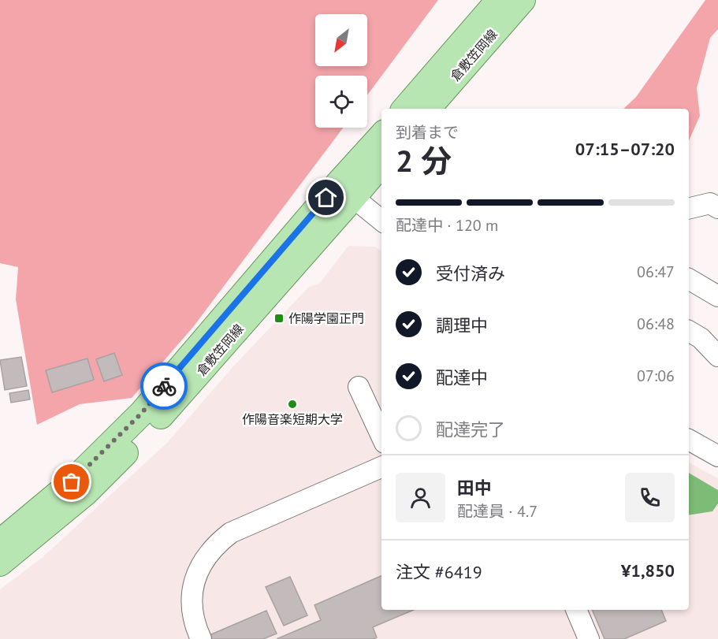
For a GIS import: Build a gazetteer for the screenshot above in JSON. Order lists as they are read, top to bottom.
{
  "streets": {
    "main road": ["倉敷笠岡線"]
  },
  "places": {
    "transit": ["作陽学園正門"],
    "other": ["作陽音楽短期大学"]
  },
  "north": "bottom left",
  "page": {
    "heading": ["2 分", "到着まで", "07:15–07:20"],
    "panel": [
      "田中",
      "配達員 · 4.7",
      "注文 #6419",
      "¥1,850"
    ],
    "bar": "配達中 · 120 m",
    "list": [
      ["受付済み", "06:47"],
      ["調理中", "06:48"],
      ["配達中", "07:06"],
      "配達完了"
    ]
  }
}
